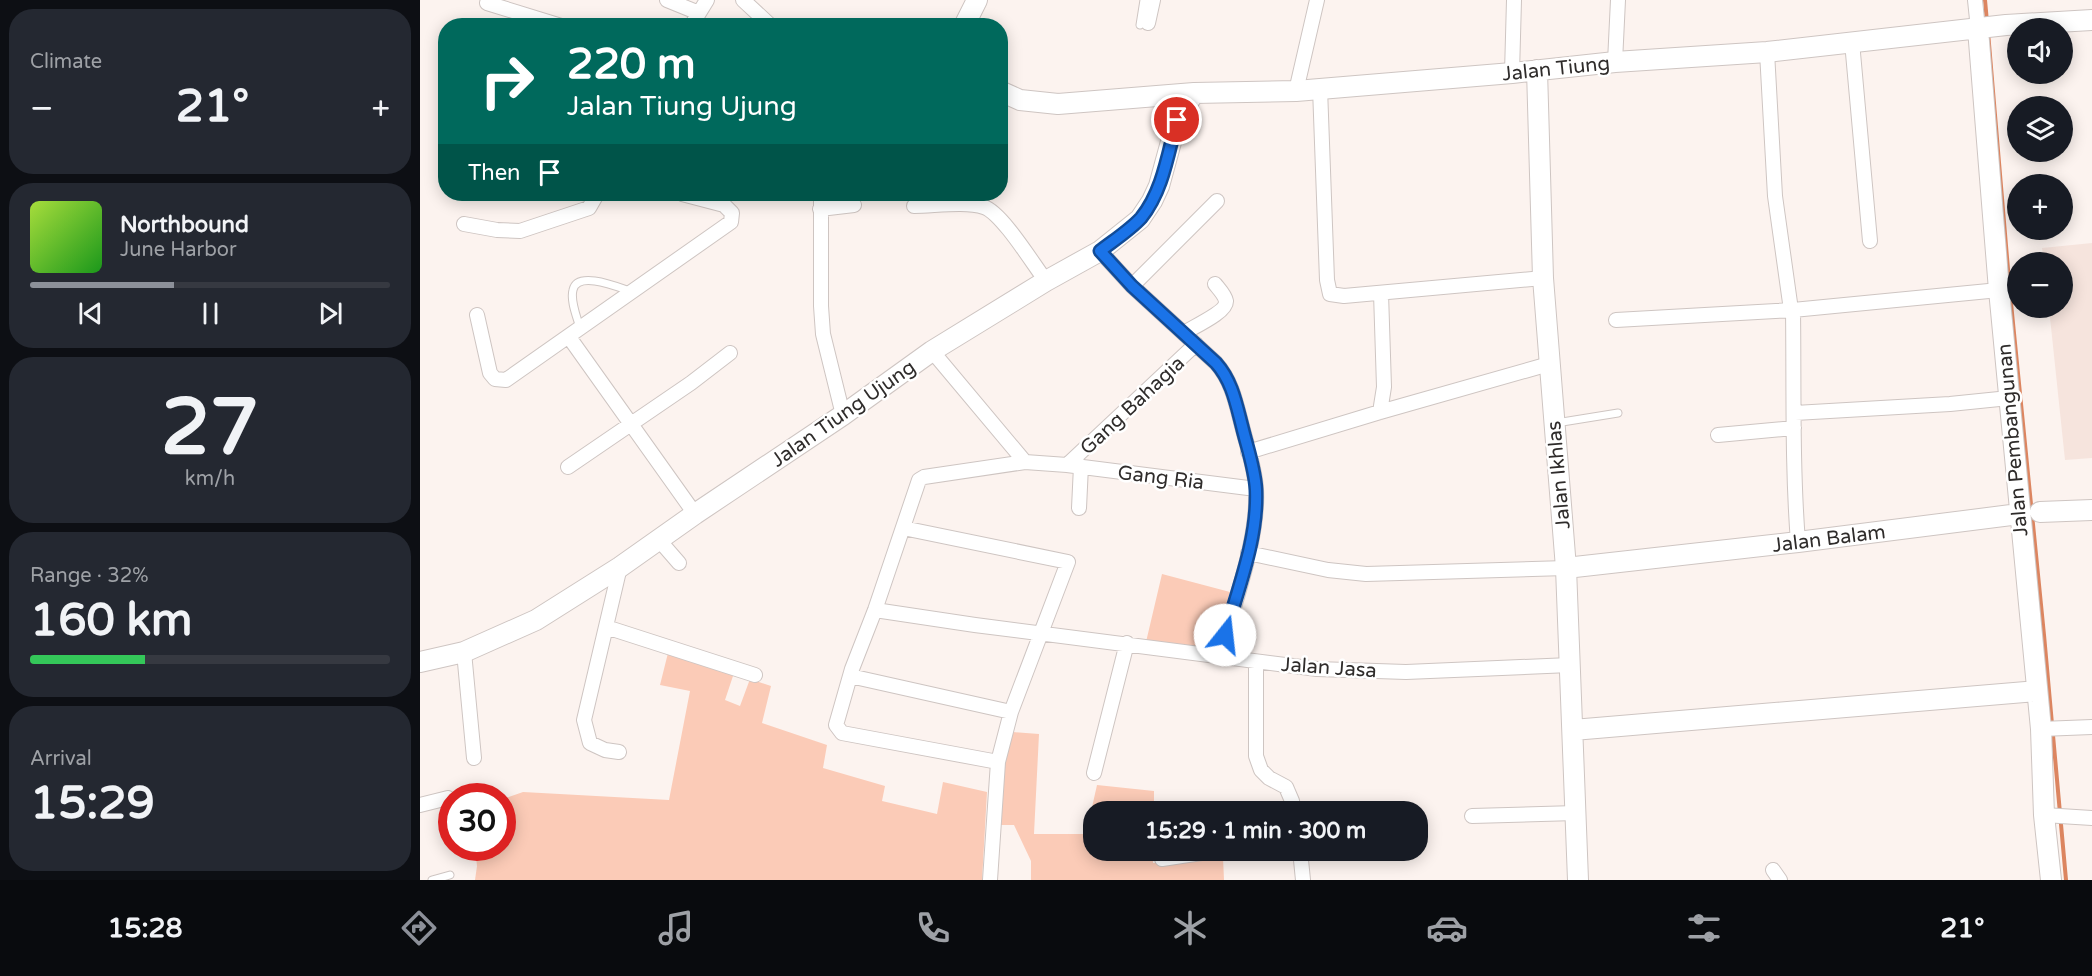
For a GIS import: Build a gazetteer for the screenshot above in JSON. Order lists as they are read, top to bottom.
{
  "streets": {
    "street": [
      "Jalan Tiung",
      "Gang Bahagia",
      "Jalan Tiung Ujung",
      "Jalan Pembangunan",
      "Jalan Ikhlas",
      "Gang Ria",
      "Jalan Balam",
      "Jalan Jasa"
    ]
  },
  "crossings": [
    ["Jalan Tiung", "Jalan Tiung Ujung"],
    ["Jalan Tiung", "Jalan Pembangunan"],
    ["Jalan Tiung", "Jalan Ikhlas"],
    ["Gang Bahagia", "Gang Ria"],
    ["Jalan Pembangunan", "Jalan Balam"],
    ["Jalan Ikhlas", "Jalan Balam"],
    ["Jalan Ikhlas", "Jalan Jasa"]
  ],
  "page": {
    "tile": [
      "Climate",
      ["27", "km/h"],
      ["Range · 32%", "160 km"],
      ["Arrival", "15:29"]
    ],
    "map_buttons": ["+", "−"],
    "turn": ["220 m", "Jalan Tiung Ujung"],
    "heat": ["−", "21°", "+"],
    "then": "Then",
    "song": ["Northbound", "June Harbor"],
    "limit": "30",
    "trip": "15:29 · 1 min · 300 m",
    "tabs": ["15:28", "21°"]
  }
}
